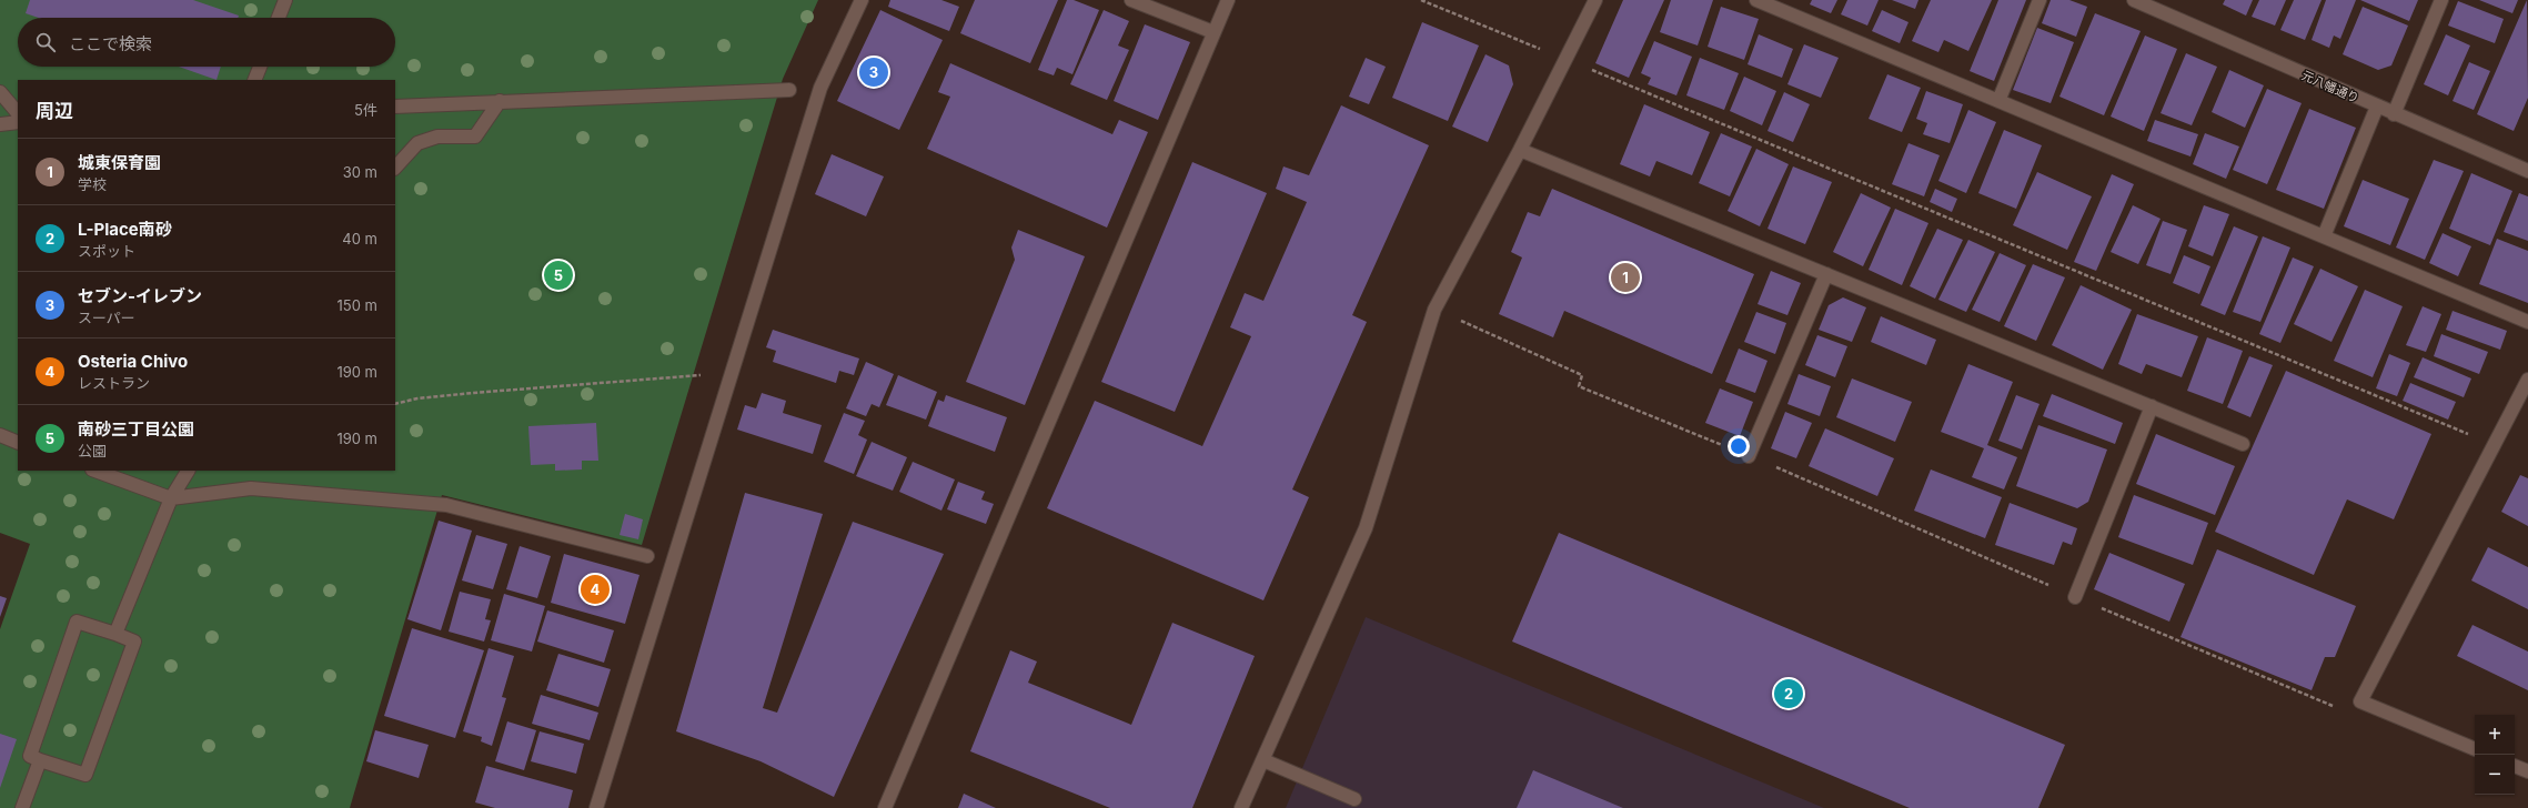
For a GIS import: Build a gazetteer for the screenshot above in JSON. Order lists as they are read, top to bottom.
{
  "streets": {
    "street": ["元八幡通り"]
  },
  "page": {
    "search": "ここで検索",
    "pins": [
      "3",
      "5",
      "1",
      "4",
      "2"
    ],
    "heading": ["周辺", "5件"],
    "list": [
      {
        "mark": "1",
        "name": "城東保育園",
        "note": "学校",
        "value": "30 m"
      },
      {
        "mark": "2",
        "name": "L-Place南砂",
        "note": "スポット",
        "value": "40 m"
      },
      {
        "mark": "3",
        "name": "セブン-イレブン",
        "note": "スーパー",
        "value": "150 m"
      },
      {
        "mark": "4",
        "name": "Osteria Chivo",
        "note": "レストラン",
        "value": "190 m"
      },
      {
        "mark": "5",
        "name": "南砂三丁目公園",
        "note": "公園",
        "value": "190 m"
      }
    ],
    "map_buttons": ["+", "−"]
  }
}
